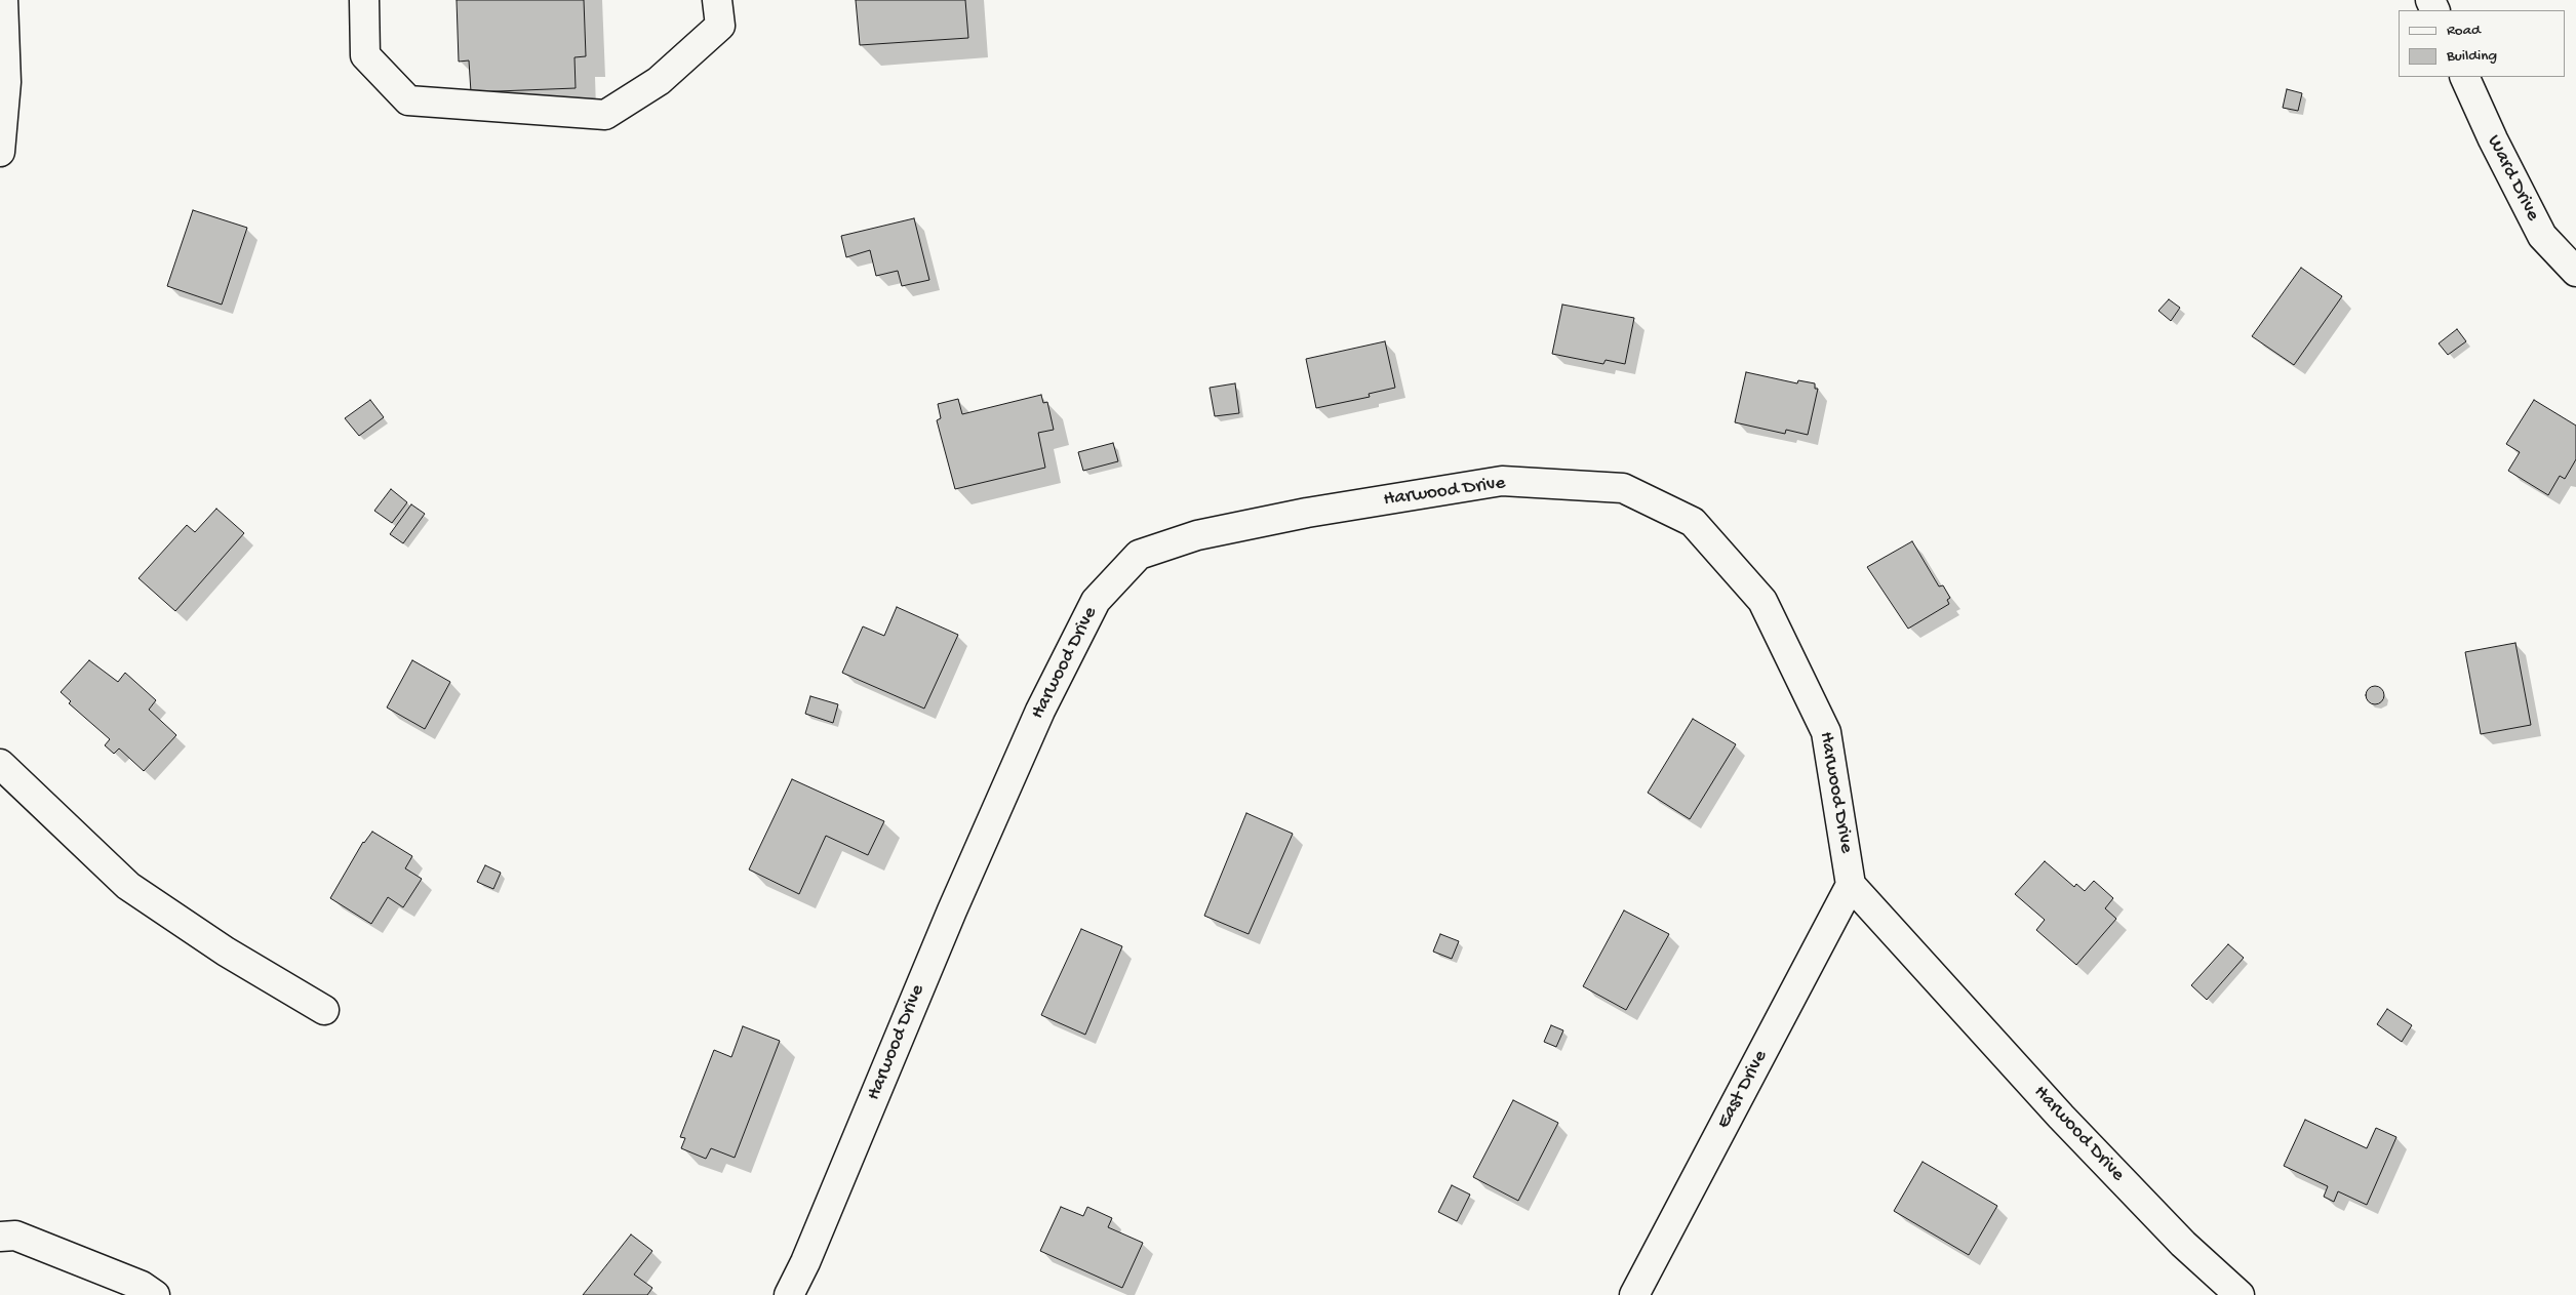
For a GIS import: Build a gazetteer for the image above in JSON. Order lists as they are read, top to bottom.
{
  "streets": {
    "street": ["Ward Drive", "Harwood Drive", "East Drive"]
  },
  "crossings": [
    ["Harwood Drive", "East Drive"]
  ],
  "legend": ["Road", "Building"]
}
